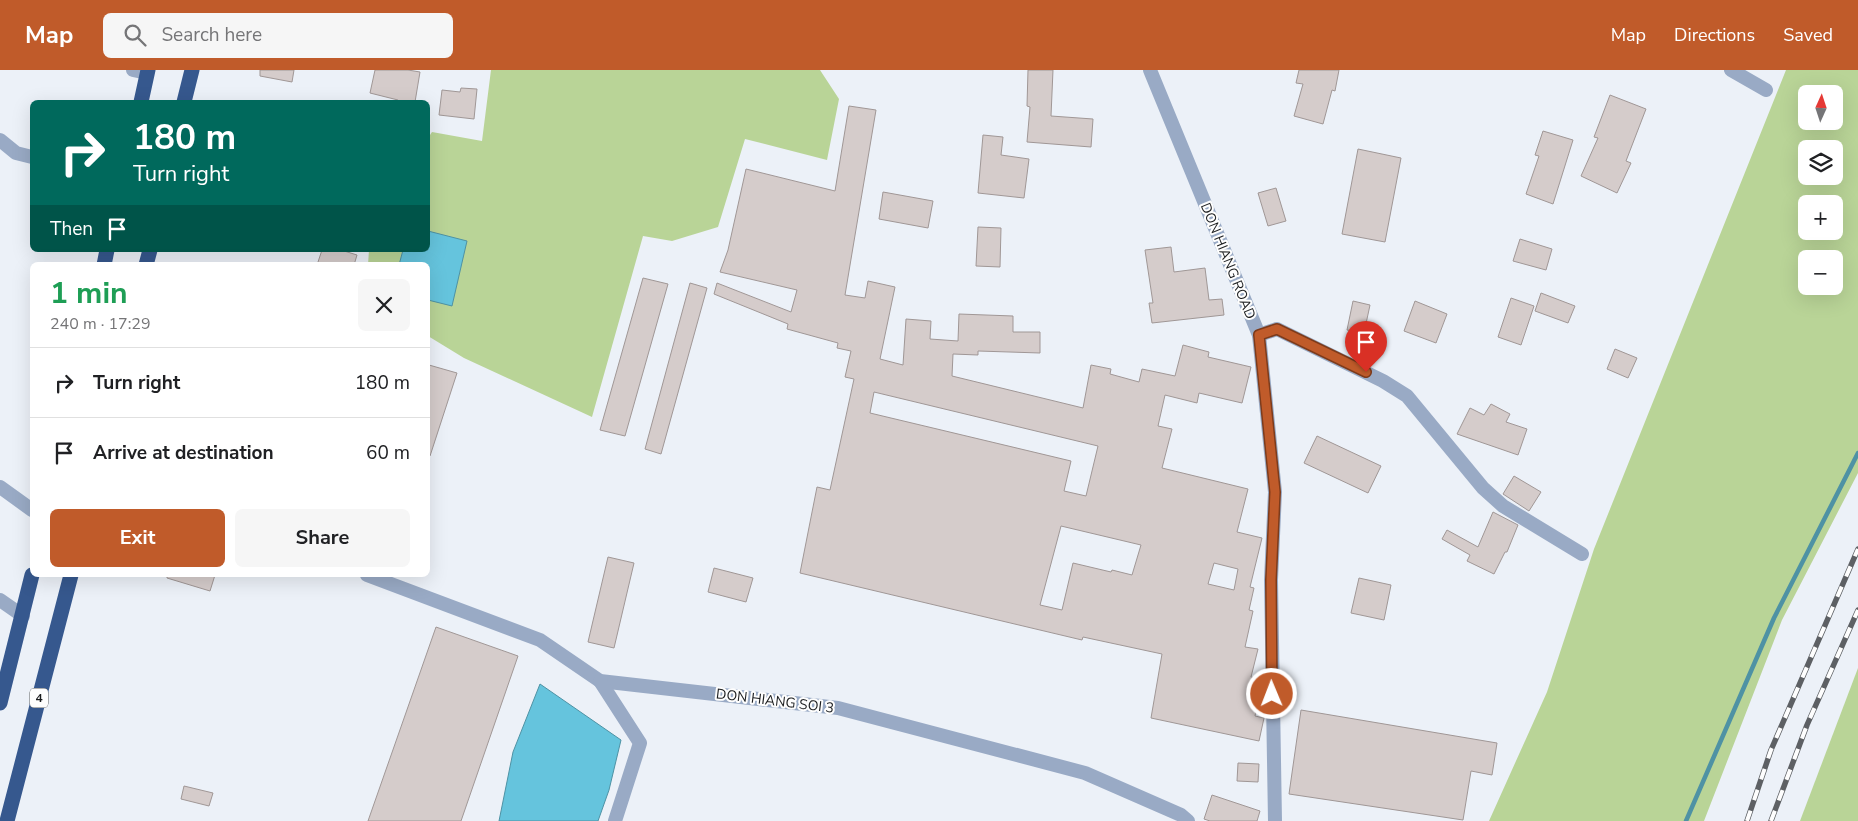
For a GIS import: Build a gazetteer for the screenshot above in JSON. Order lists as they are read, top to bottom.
{
  "streets": {
    "highway": ["4"],
    "street": ["DON HIANG ROAD", "DON HIANG SOI 3"]
  },
  "north": "top",
  "page": {
    "header": "Map",
    "search": "Search here",
    "nav": ["Map", "Directions", "Saved"],
    "map_buttons": ["+", "−"],
    "turn": ["180 m", "Turn right"],
    "then": "Then",
    "heading": ["1 min", "240 m · 17:29"],
    "list": [
      {
        "name": "Turn right",
        "value": "180 m"
      },
      {
        "name": "Arrive at destination",
        "value": "60 m"
      }
    ],
    "buttons": ["Exit", "Share"]
  }
}
